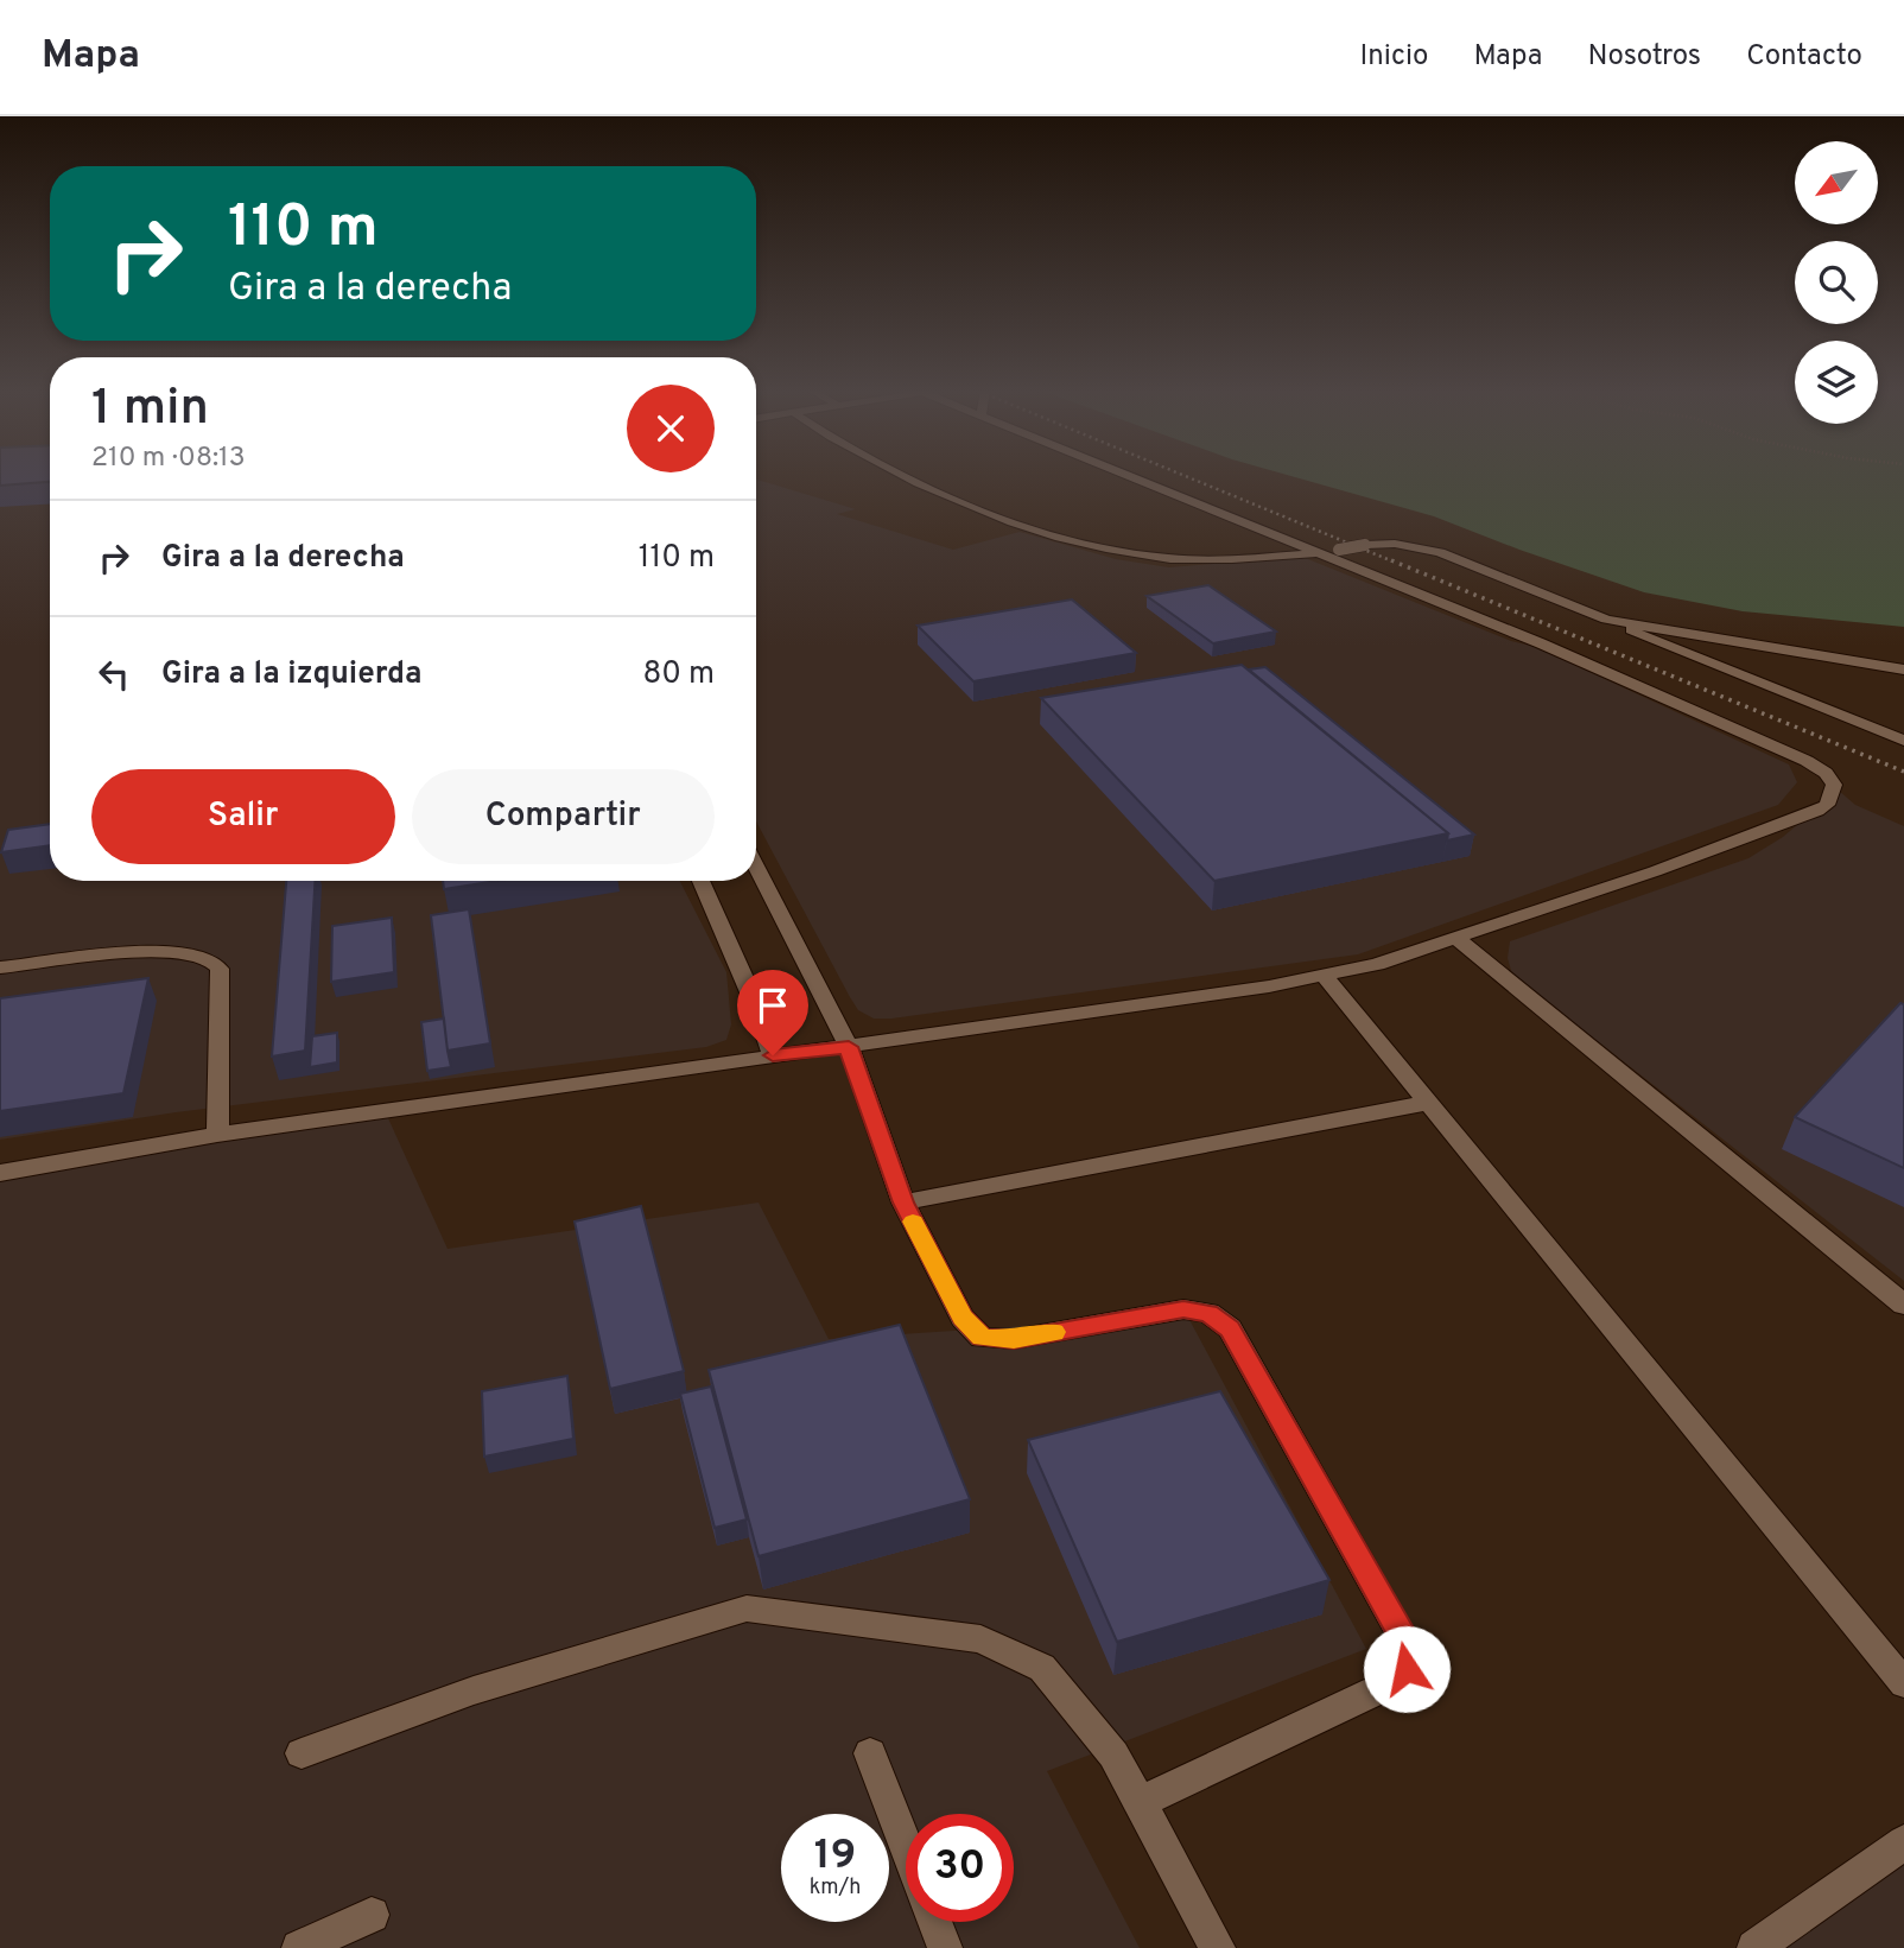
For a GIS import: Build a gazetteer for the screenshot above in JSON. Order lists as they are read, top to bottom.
{
  "north": "bottom left",
  "page": {
    "header": "Mapa",
    "nav": [
      "Inicio",
      "Mapa",
      "Nosotros",
      "Contacto"
    ],
    "turn": ["110 m", "Gira a la derecha"],
    "heading": ["1 min", "210 m · 08:13"],
    "list": [
      {
        "name": "Gira a la derecha",
        "value": "110 m"
      },
      {
        "name": "Gira a la izquierda",
        "value": "80 m"
      }
    ],
    "buttons": ["Salir", "Compartir"],
    "speed": "19 km/h",
    "limit": "30"
  }
}
